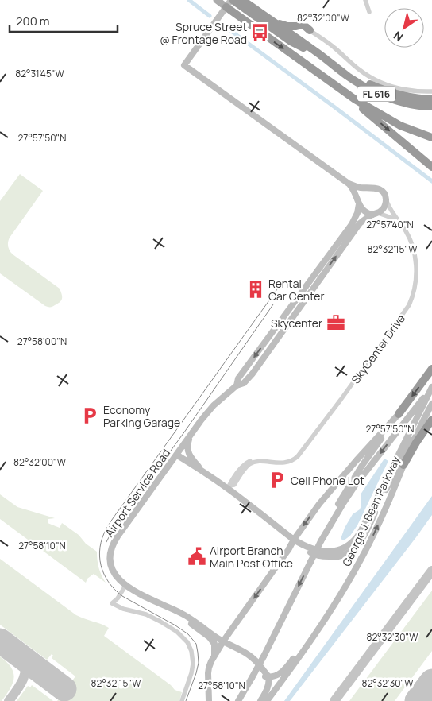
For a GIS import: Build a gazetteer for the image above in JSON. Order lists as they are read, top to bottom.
{
  "streets": {
    "highway": ["FL 616"],
    "street": ["SkyCenter Drive", "Airport Service Road", "George J. Bean Parkway"]
  },
  "crossings": [
    ["SkyCenter Drive", "Airport Service Road"]
  ],
  "places": {
    "bus stop": ["Spruce Street @ Frontage Road"],
    "building": ["Rental Car Center"],
    "office": ["Skycenter"],
    "parking": ["Economy Parking Garage", "Cell Phone Lot"],
    "public building": ["Airport Branch Main Post Office"]
  },
  "scale_bar": "200 m",
  "north": "bottom left",
  "coordinates": [
    "82°32'00\"W",
    "82°31'45\"W",
    "27°57'50\"N",
    "27°57'40\"N",
    "82°32'15\"W",
    "27°58'00\"N",
    "27°58'10\"N",
    "82°32'30\"W"
  ]
}
